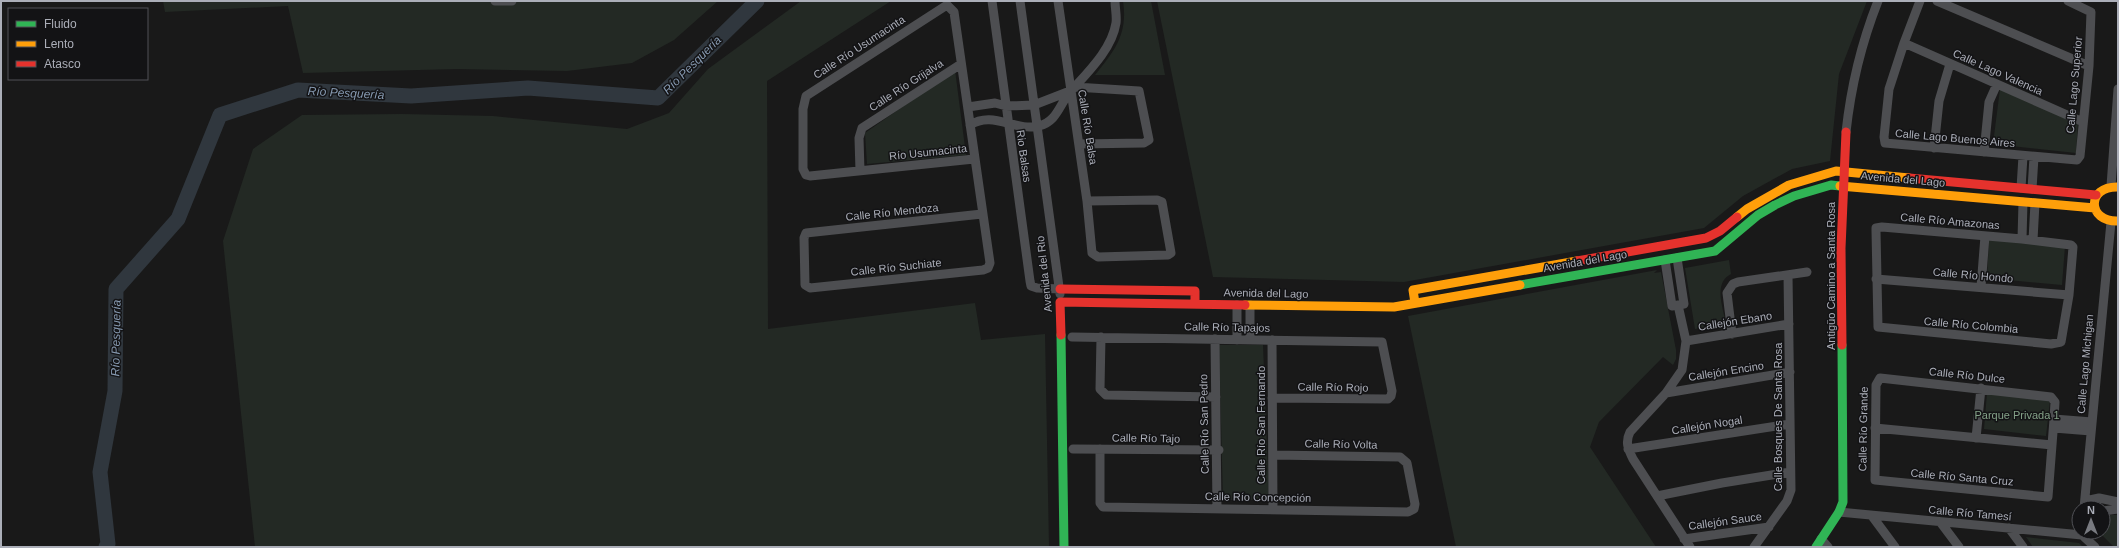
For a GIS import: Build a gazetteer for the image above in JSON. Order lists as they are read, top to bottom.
{
  "streets": {
    "street": [
      "Calle Río Usumacinta",
      "Calle Lago Valencia",
      "Calle Río Grijalva",
      "Calle Lago Superior",
      "Calle Río Balsa",
      "Calle Lago Buenos Aires",
      "Río Usumacinta",
      "Rio Balsas",
      "Avenida del Lago",
      "Calle Río Mendoza",
      "Calle Río Amazonas",
      "Calle Río Suchiate",
      "Avenida del Rio",
      "Calle Río Hondo",
      "Antigüo Camino a Santa Rosa",
      "Callejón Ebano",
      "Calle Río Colombia",
      "Calle Río Tapajos",
      "Calle Lago Michigan",
      "Callejón Encino",
      "Calle Río Dulce",
      "Calle Río Rojo",
      "Calle Bosques De Santa Rosa",
      "Calle Río San Pedro",
      "Calle Río San Fernando",
      "Callejón Nogal",
      "Calle Río Grande",
      "Calle Río Tajo",
      "Calle Río Volta",
      "Calle Río Santa Cruz",
      "Calle Río Concepción",
      "Calle Río Tamesí",
      "Callejón Sauce"
    ]
  },
  "crossings": [
    ["Calle Río Usumacinta", "Río Usumacinta"],
    ["Calle Lago Valencia", "Calle Lago Superior"],
    ["Calle Lago Valencia", "Calle Lago Buenos Aires"],
    ["Calle Río Grijalva", "Río Usumacinta"],
    ["Calle Lago Superior", "Calle Lago Buenos Aires"],
    ["Calle Lago Buenos Aires", "Avenida del Lago"],
    ["Rio Balsas", "Avenida del Rio"],
    ["Avenida del Lago", "Avenida del Rio"],
    ["Avenida del Lago", "Antigüo Camino a Santa Rosa"],
    ["Calle Río Mendoza", "Calle Río Suchiate"],
    ["Calle Río Amazonas", "Calle Río Hondo"],
    ["Calle Río Amazonas", "Calle Río Colombia"],
    ["Calle Río Hondo", "Calle Río Colombia"],
    ["Antigüo Camino a Santa Rosa", "Calle Río Tamesí"],
    ["Callejón Ebano", "Calle Bosques De Santa Rosa"],
    ["Calle Río Tapajos", "Calle Río Rojo"],
    ["Calle Río Tapajos", "Calle Río San Pedro"],
    ["Calle Río Tapajos", "Calle Río San Fernando"],
    ["Callejón Encino", "Calle Bosques De Santa Rosa"],
    ["Calle Río Dulce", "Calle Río Grande"],
    ["Calle Río Rojo", "Calle Río San Fernando"],
    ["Calle Bosques De Santa Rosa", "Callejón Nogal"],
    ["Calle Bosques De Santa Rosa", "Callejón Sauce"],
    ["Calle Río San Pedro", "Calle Río Tajo"],
    ["Calle Río San Pedro", "Calle Río Concepción"],
    ["Calle Río San Fernando", "Calle Río Volta"],
    ["Calle Río San Fernando", "Calle Río Concepción"],
    ["Calle Río Grande", "Calle Río Santa Cruz"],
    ["Calle Río Tajo", "Calle Río Concepción"],
    ["Calle Río Volta", "Calle Río Concepción"]
  ],
  "water": ["Río Pesquería"],
  "parks": ["Parque Privada 1"],
  "legend": ["Fluido", "Lento", "Atasco"],
  "north": "top"
}
